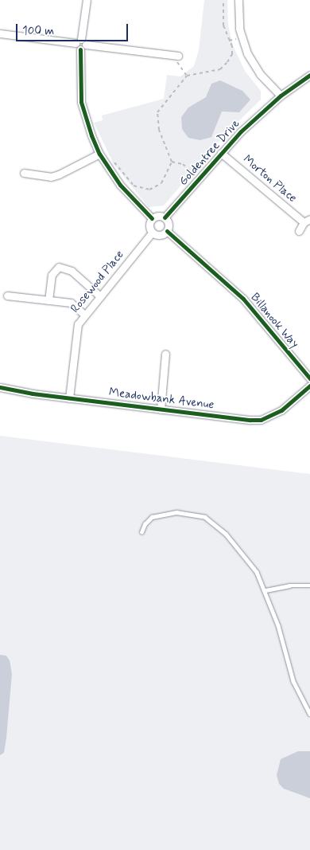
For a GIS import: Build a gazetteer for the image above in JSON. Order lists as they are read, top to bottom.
{
  "streets": {
    "street": [
      "Goldentree Drive",
      "Morton Place",
      "Rosewood Place",
      "Billanook Way",
      "Meadowbank Avenue"
    ]
  },
  "crossings": [
    ["Goldentree Drive", "Morton Place"],
    ["Goldentree Drive", "Rosewood Place"],
    ["Goldentree Drive", "Billanook Way"],
    ["Rosewood Place", "Billanook Way"],
    ["Rosewood Place", "Meadowbank Avenue"]
  ],
  "scale_bar": "100 m"
}
